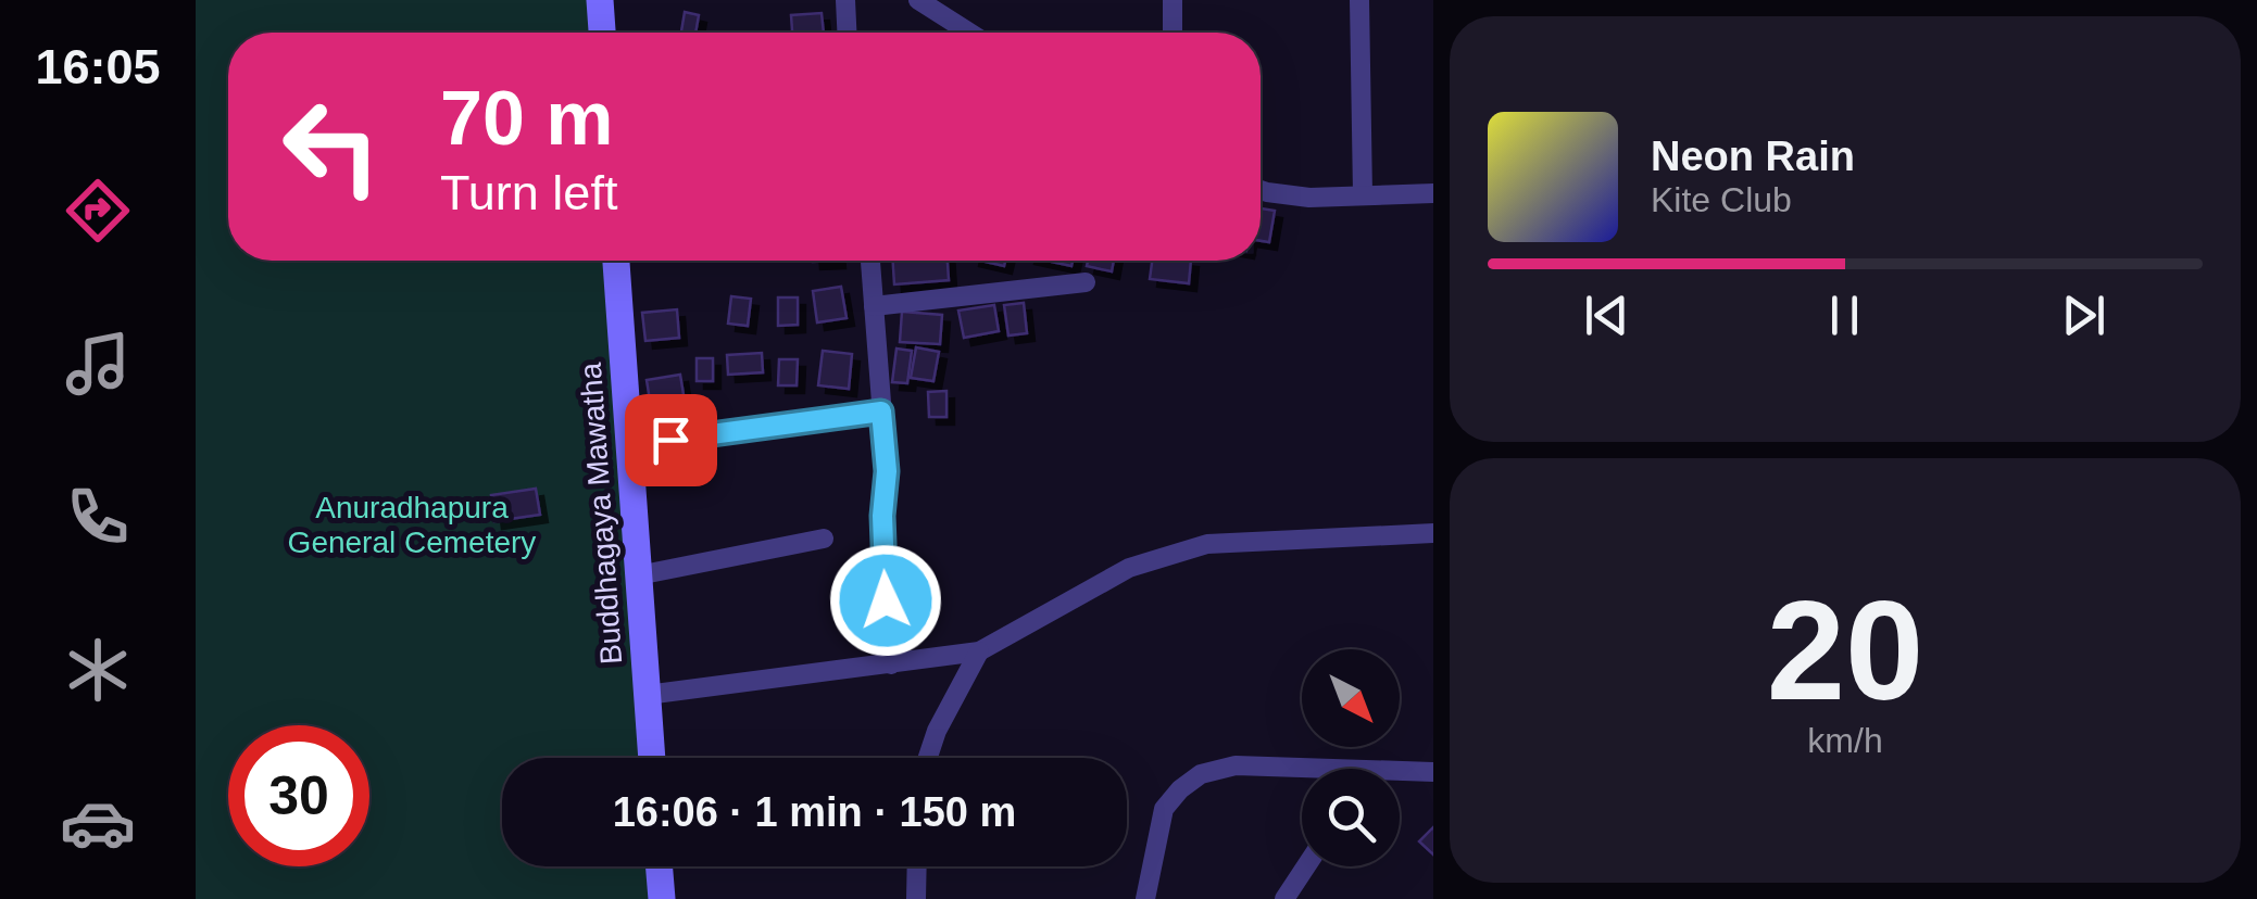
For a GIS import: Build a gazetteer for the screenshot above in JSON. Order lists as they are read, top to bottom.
{
  "streets": {
    "main road": ["Buddhagaya Mawatha"]
  },
  "parks": ["Anuradhapura General Cemetery"],
  "north": "bottom right",
  "page": {
    "tabs": "16:05",
    "turn": ["70 m", "Turn left"],
    "song": ["Neon Rain", "Kite Club"],
    "tile": ["20", "km/h"],
    "limit": "30",
    "trip": "16:06 · 1 min · 150 m"
  }
}
